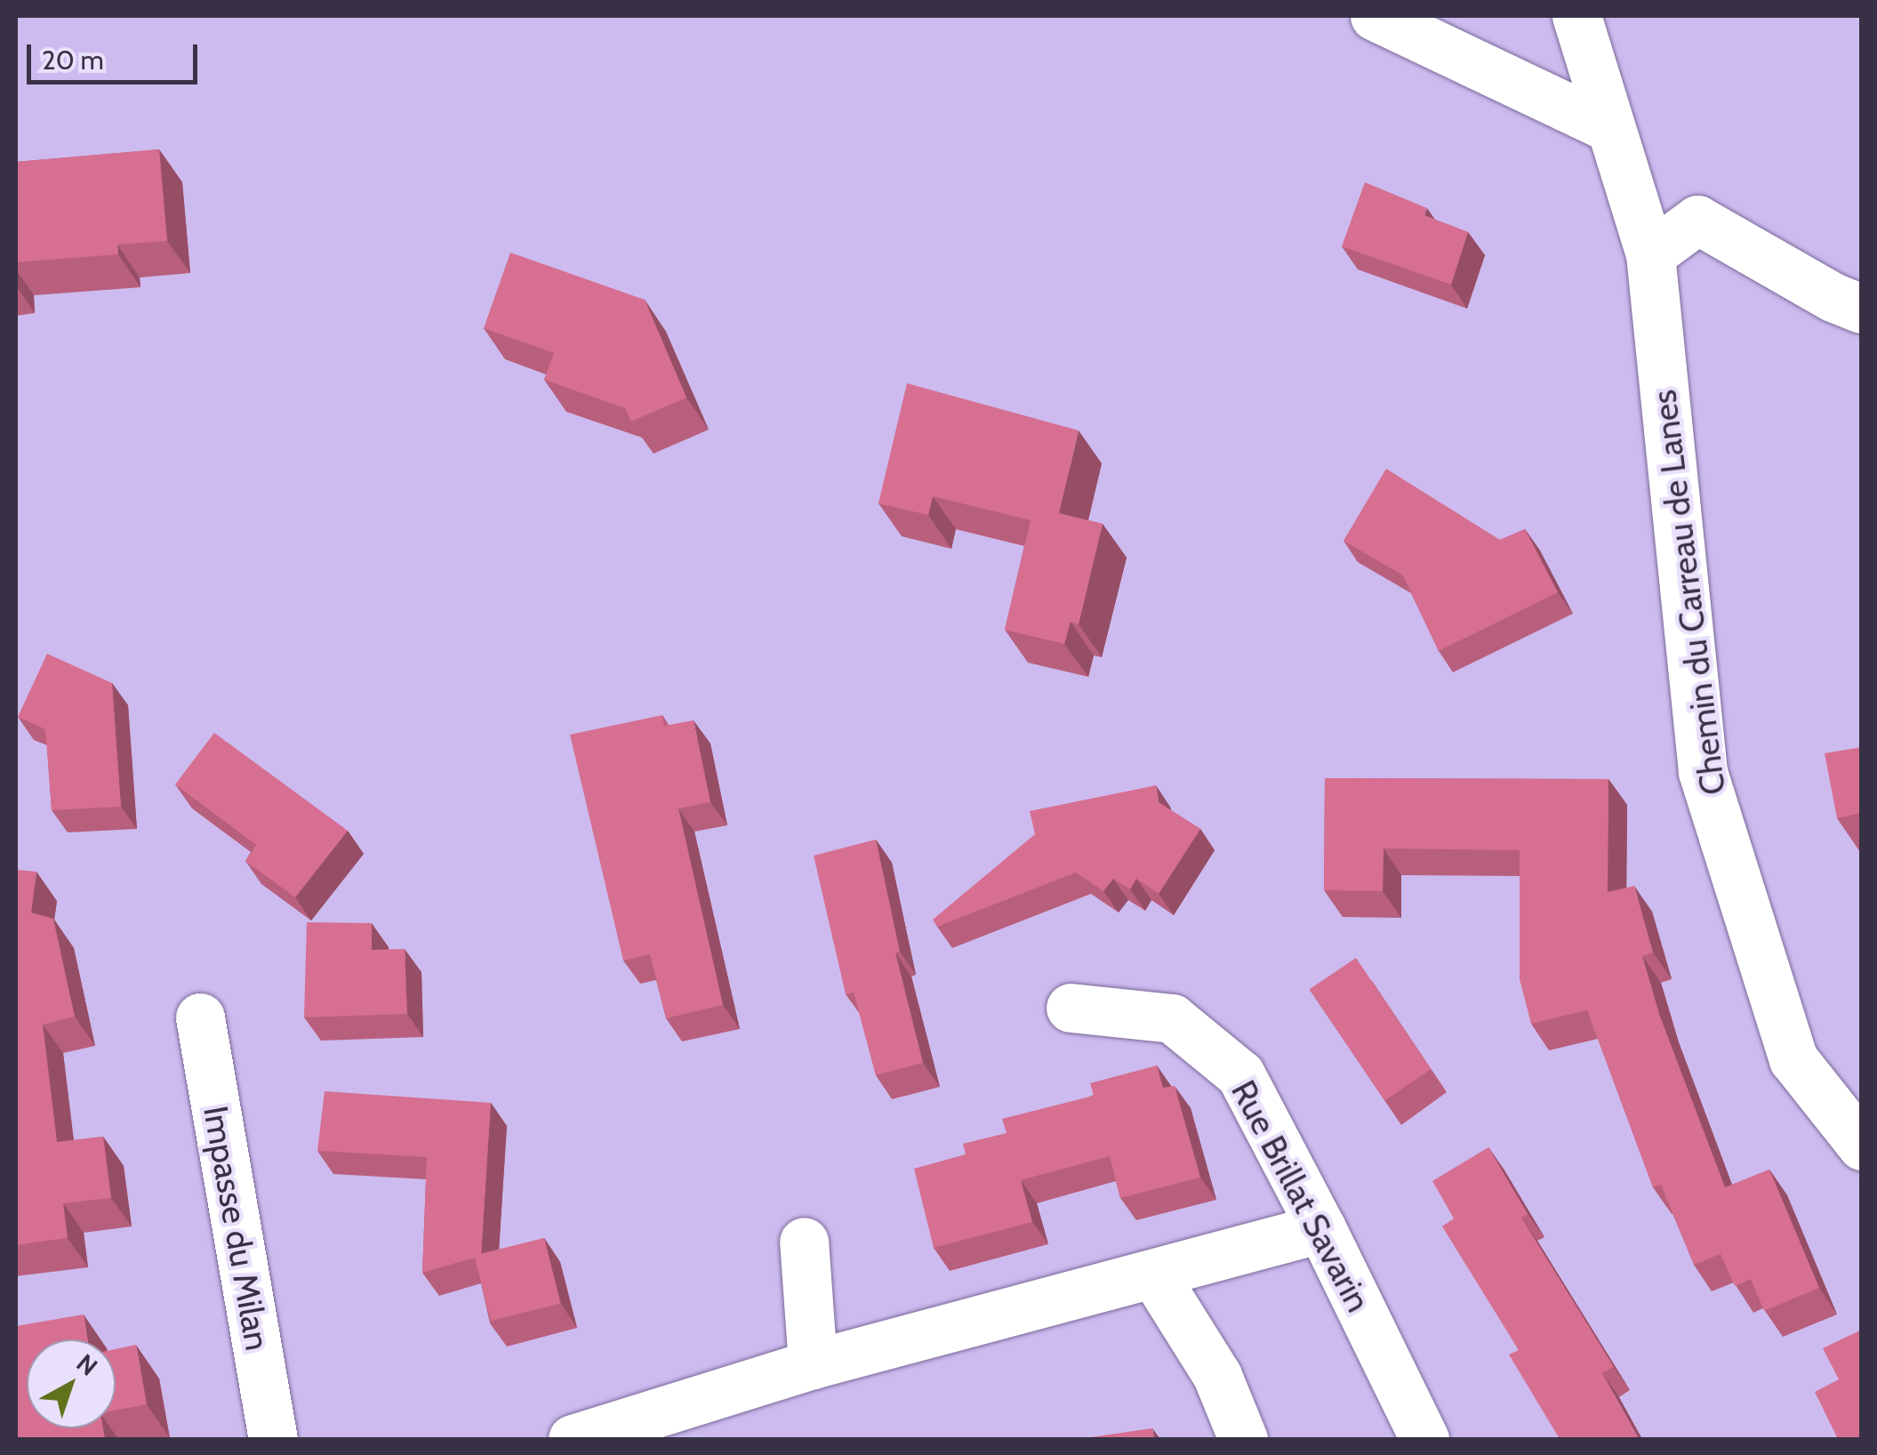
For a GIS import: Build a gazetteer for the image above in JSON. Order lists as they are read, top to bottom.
{
  "streets": {
    "street": ["Chemin du Carreau de Lanes", "Rue Brillat Savarin", "Impasse du Milan"]
  },
  "scale_bar": "20 m",
  "north": "top right"
}
